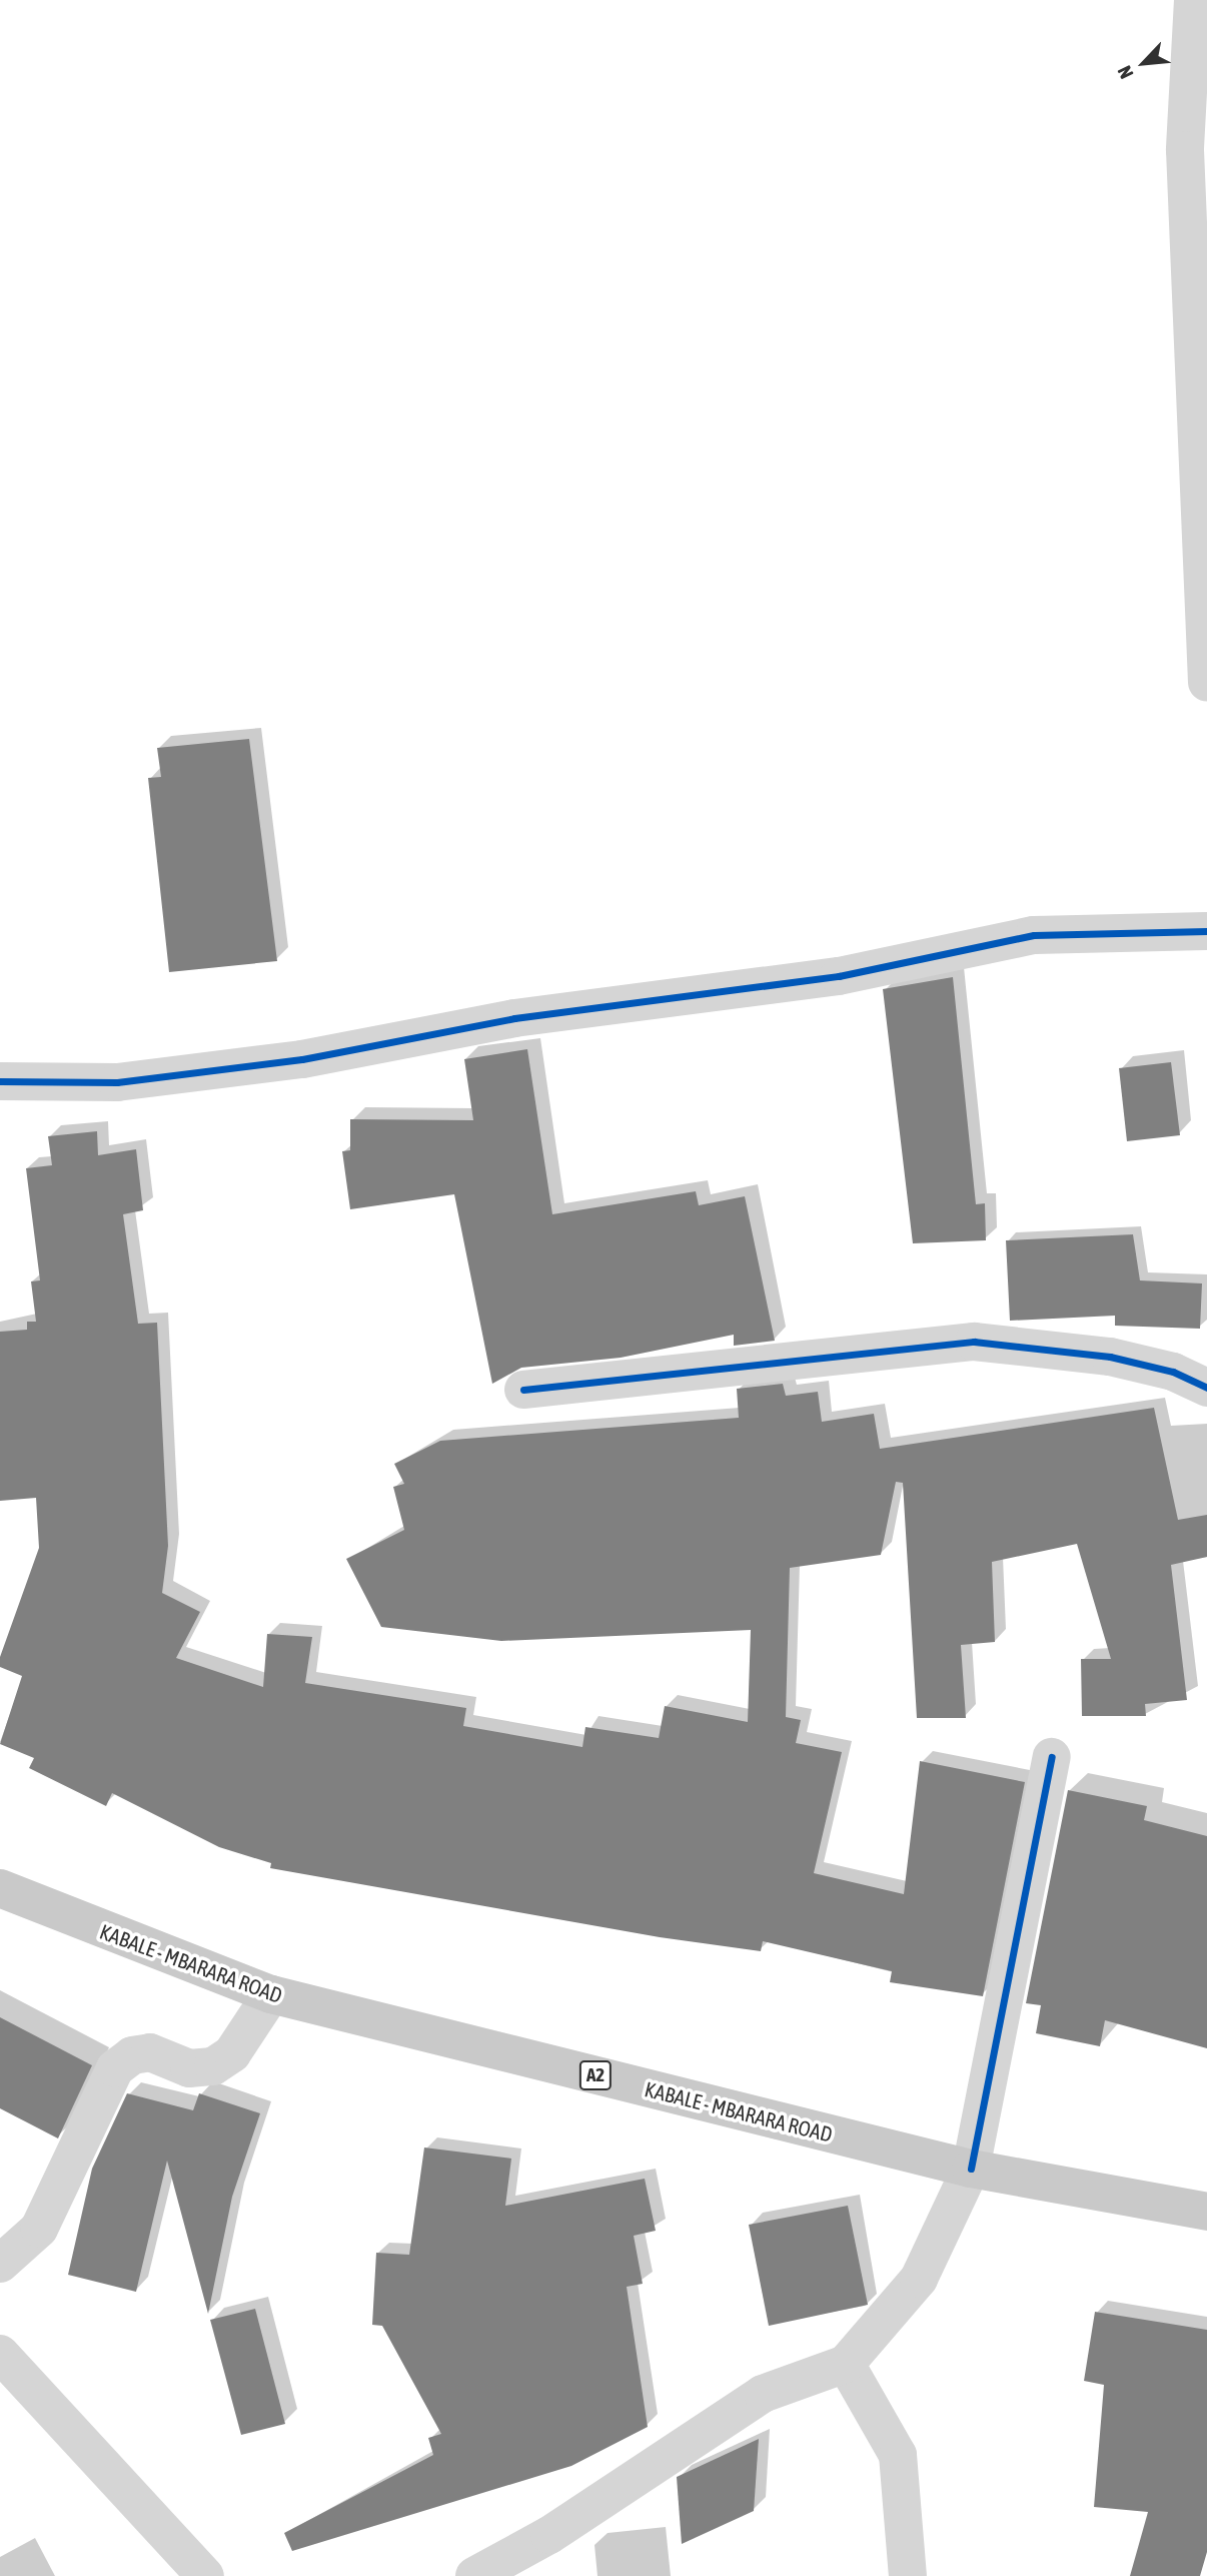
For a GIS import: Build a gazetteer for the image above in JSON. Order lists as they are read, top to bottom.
{
  "streets": {
    "main road": ["KABALE - MBARARA ROAD", "A2"]
  },
  "north": "bottom left"
}
